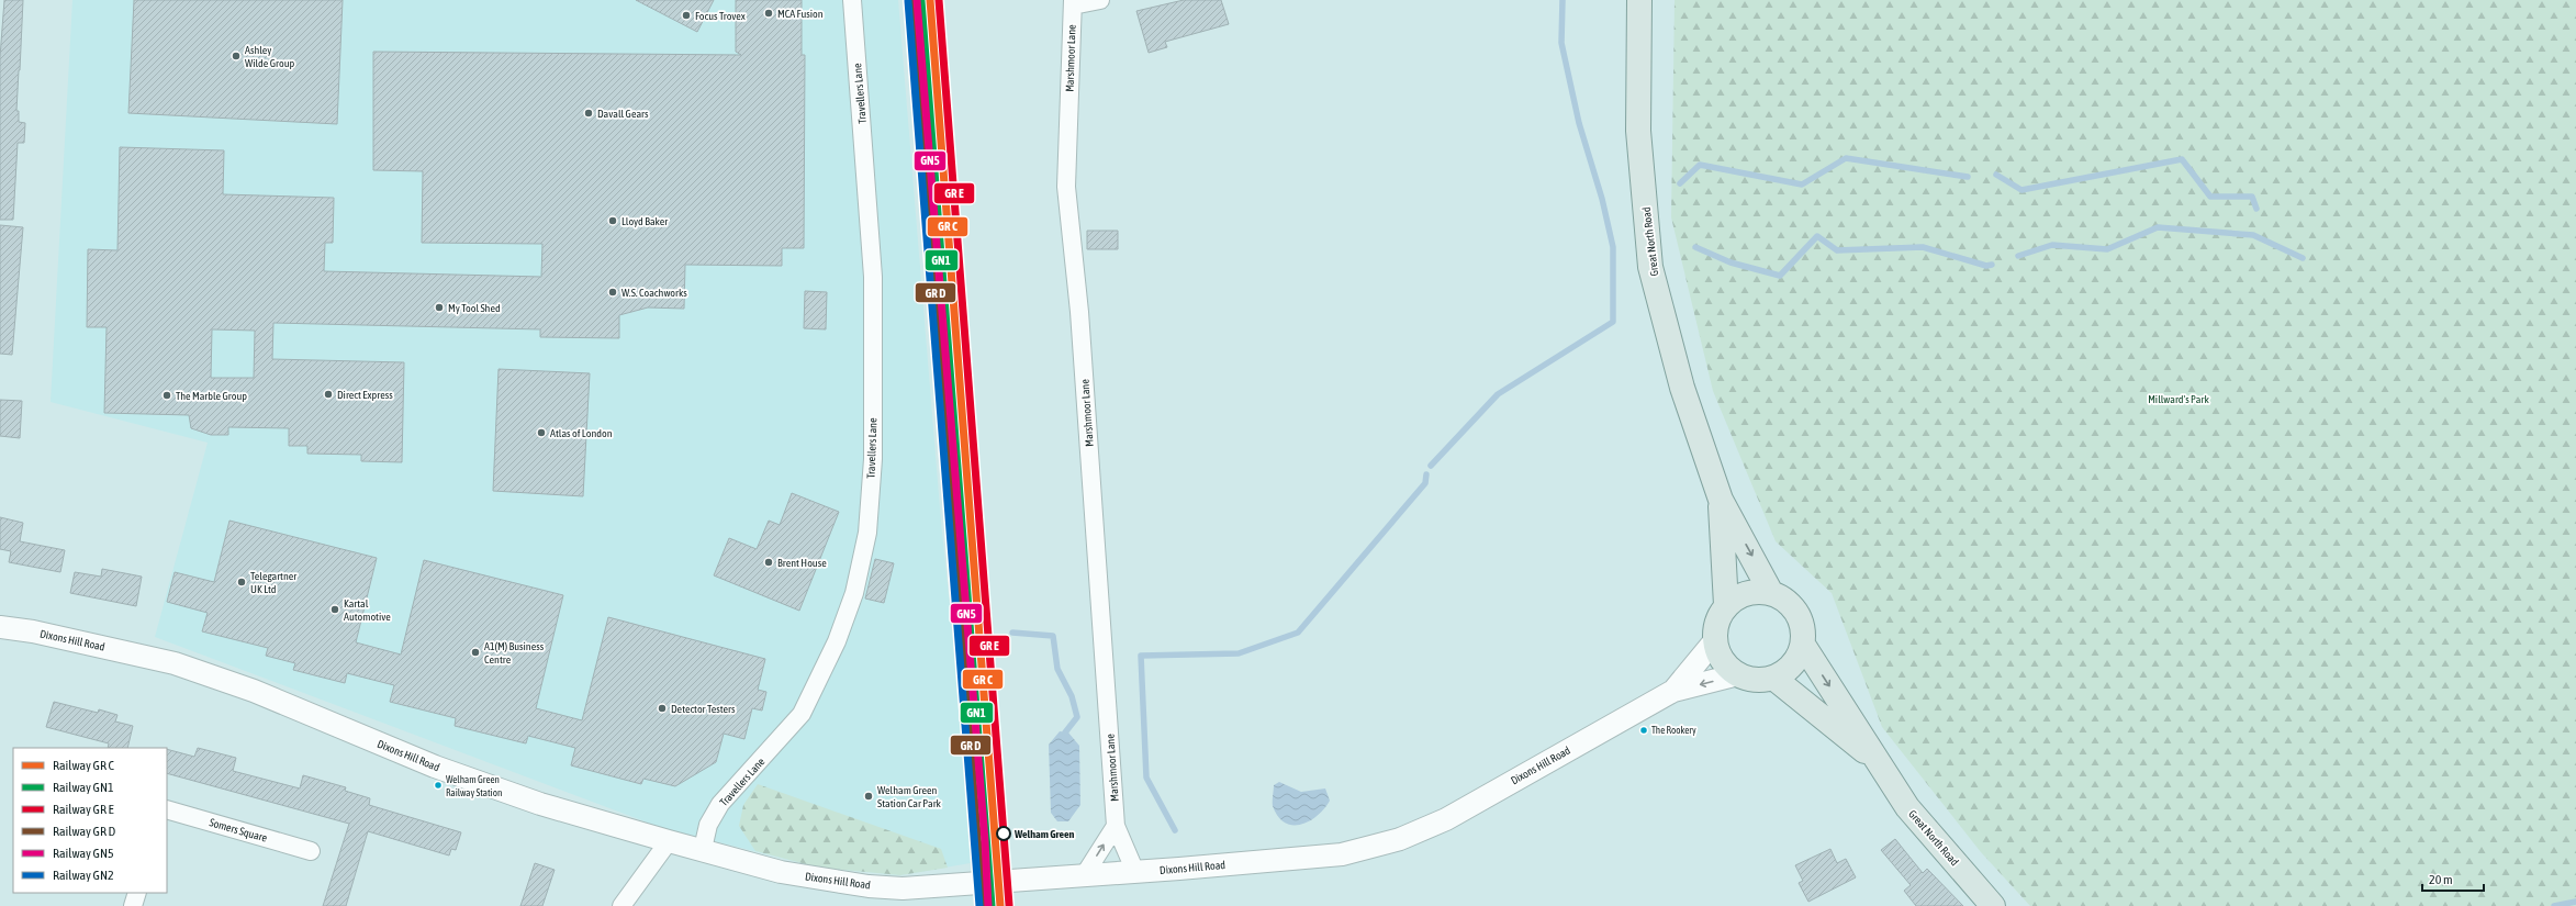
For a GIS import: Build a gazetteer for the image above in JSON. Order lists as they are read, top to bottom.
{
  "streets": {
    "main road": ["Great North Road"],
    "street": [
      "Marshmoor Lane",
      "Travellers Lane",
      "Dixons Hill Road",
      "Somers Square"
    ]
  },
  "crossings": [
    ["Marshmoor Lane", "Dixons Hill Road"],
    ["Travellers Lane", "Dixons Hill Road"],
    ["Great North Road", "Dixons Hill Road"]
  ],
  "parks": ["Millward's Park"],
  "places": [
    "MCA Fusion",
    "Focus Trovex",
    "Ashley Wilde Group",
    "Davall Gears",
    "Lloyd Baker",
    "W.S. Coachworks",
    "My Tool Shed",
    "Direct Express",
    "The Marble Group",
    "Atlas of London",
    "Brent House",
    "Telegartner UK Ltd",
    "Kartal Automotive",
    "A1(M) Business Centre",
    "Detector Testers",
    "The Rookery",
    "Welham Green Railway Station",
    "Welham Green Station Car Park",
    "Welham Green"
  ],
  "lines": ["rail line GN5", "rail line GN1", "rail line GN2"],
  "legend": [
    "Railway GR C",
    "Railway GN1",
    "Railway GR E",
    "Railway GR D",
    "Railway GN5",
    "Railway GN2"
  ],
  "scale_bar": "20 m"
}
